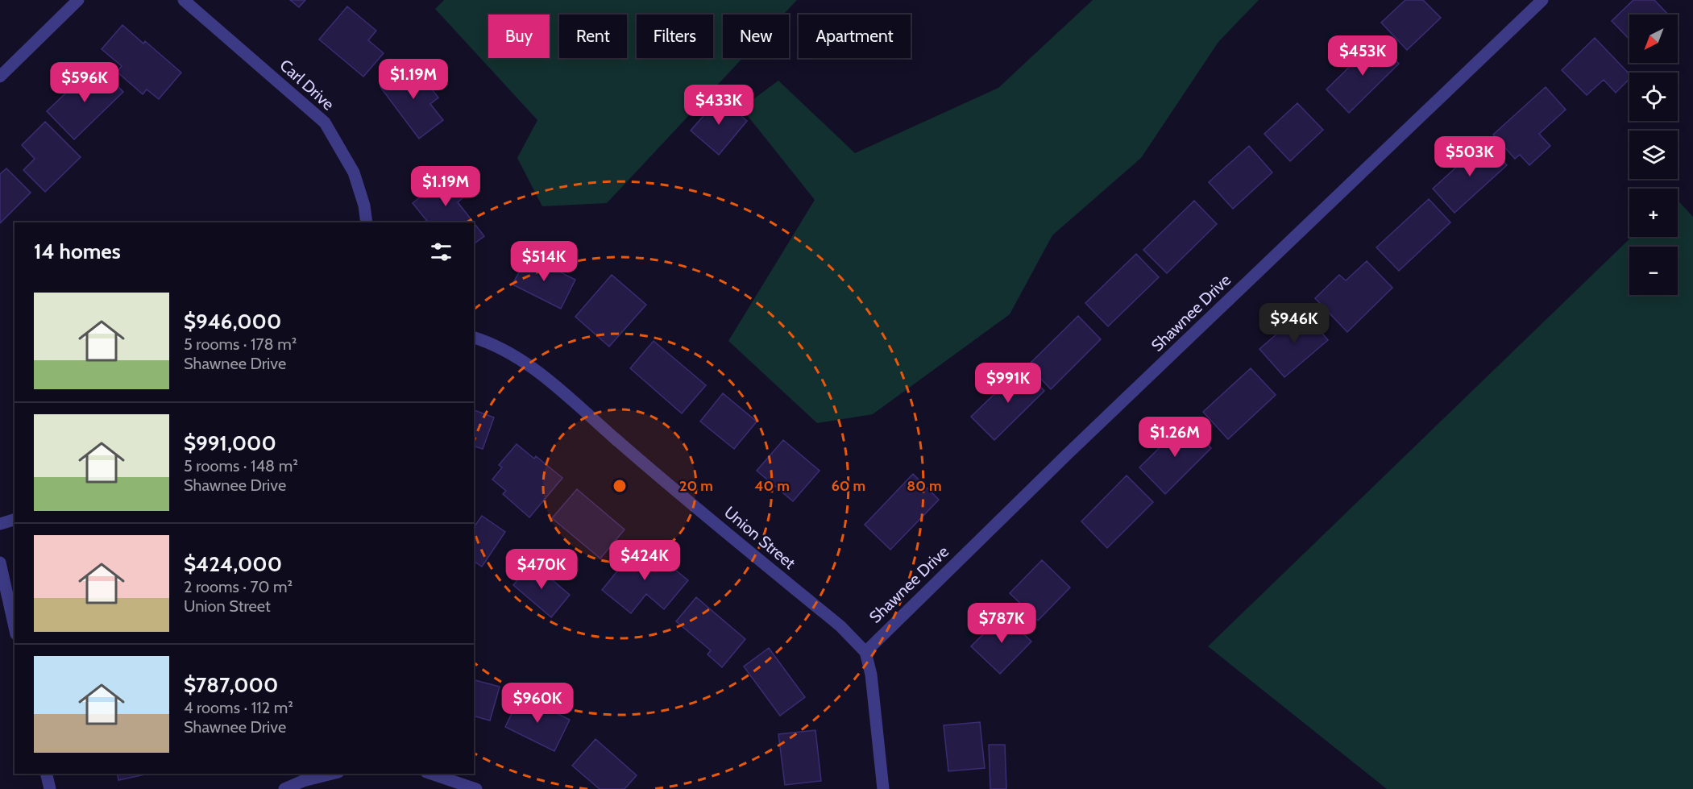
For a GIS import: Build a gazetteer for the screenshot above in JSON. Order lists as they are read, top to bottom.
{
  "streets": {
    "street": ["Carl Drive", "Shawnee Drive", "Union Street"]
  },
  "crossings": [
    ["Shawnee Drive", "Union Street"]
  ],
  "north": "bottom left",
  "page": {
    "map_buttons": ["+", "−"],
    "chip": [
      "Buy",
      "Rent",
      "Filters",
      "New",
      "Apartment"
    ],
    "price": [
      "$453K",
      "$1.19M",
      "$596K",
      "$433K",
      "$503K",
      "$1.19M",
      "$514K",
      "$946K",
      "$991K",
      "$1.26M",
      "$424K",
      "$470K",
      "$787K",
      "$960K"
    ],
    "heading": "14 homes",
    "list": [
      {
        "name": "$946,000",
        "note": "5 rooms · 178 m² · Shawnee Drive"
      },
      {
        "name": "$991,000",
        "note": "5 rooms · 148 m² · Shawnee Drive"
      },
      {
        "name": "$424,000",
        "note": "2 rooms · 70 m² · Union Street"
      },
      {
        "name": "$787,000",
        "note": "4 rooms · 112 m² · Shawnee Drive"
      }
    ]
  },
  "rings": [
    "20 m",
    "40 m",
    "60 m",
    "80 m"
  ]
}
